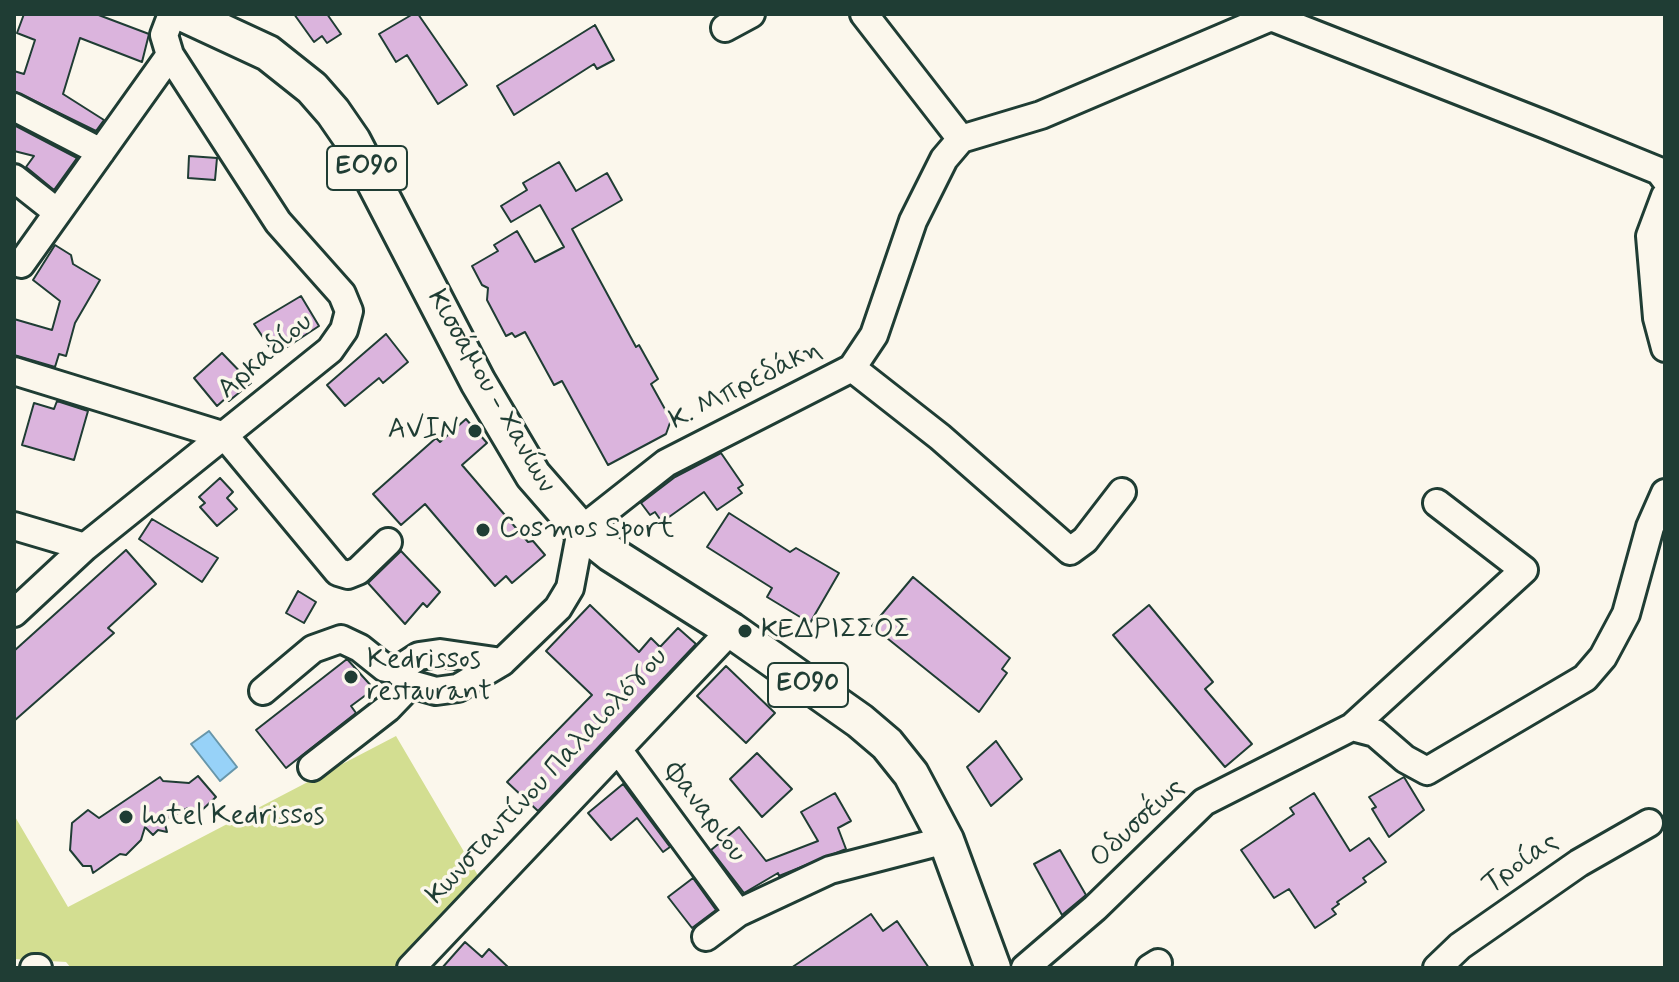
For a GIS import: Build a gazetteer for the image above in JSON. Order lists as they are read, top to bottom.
{
  "streets": {
    "main road": ["ΕΟ90", "Κισσάμου - Χανίων"],
    "street": [
      "Αρκαδίου",
      "Κ. Μπρεδάκη",
      "Κωνσταντίνου Παλαιολόγου",
      "Φαναριου",
      "Οδυσσέως",
      "Τροίας"
    ]
  },
  "crossings": [
    ["Κ. Μπρεδάκη", "Κισσάμου - Χανίων"],
    ["Κισσάμου - Χανίων", "Κωνσταντίνου Παλαιολόγου"],
    ["Κωνσταντίνου Παλαιολόγου", "Φαναριου"]
  ],
  "places": [
    "AVIN",
    "Cosmos Sport",
    "ΚΕΔΡΙΣΣΟΣ",
    "Kedrissos restaurant",
    "hotel Kedrissos"
  ]
}
